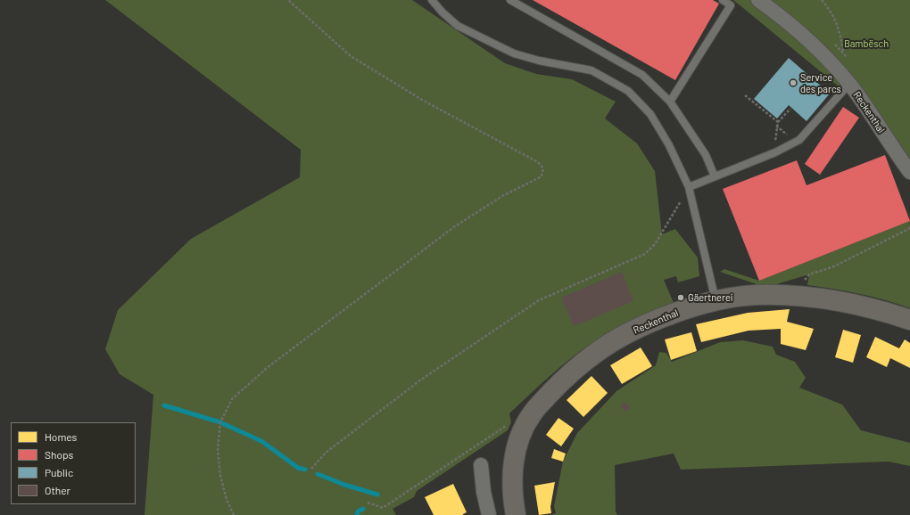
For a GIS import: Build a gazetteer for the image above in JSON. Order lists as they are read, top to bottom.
{
  "streets": {
    "main road": ["Reckenthal"]
  },
  "parks": ["Bambësch"],
  "places": ["Service des parcs", "Gäertnerei"],
  "legend": [
    "Homes",
    "Shops",
    "Public",
    "Other"
  ]
}
